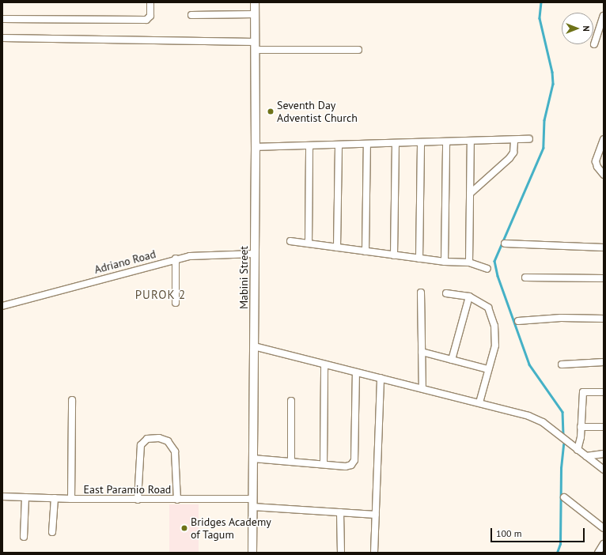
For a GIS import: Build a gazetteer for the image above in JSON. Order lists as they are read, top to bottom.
{
  "streets": {
    "main road": ["Mabini Street"],
    "street": ["Adriano Road", "East Paramio Road"]
  },
  "crossings": [
    ["Adriano Road", "Mabini Street"],
    ["Mabini Street", "East Paramio Road"]
  ],
  "districts": ["PUROK 2"],
  "places": ["Seventh Day Adventist Church", "Bridges Academy of Tagum"],
  "scale_bar": "100 m",
  "north": "right"
}
